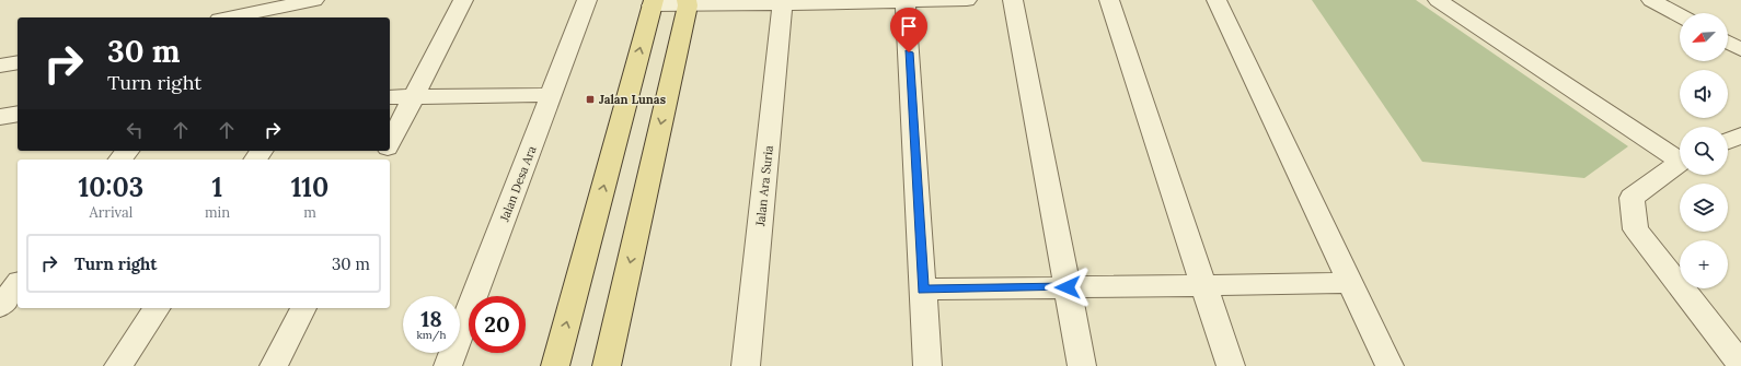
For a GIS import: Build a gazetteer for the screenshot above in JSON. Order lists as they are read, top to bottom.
{
  "streets": {
    "street": ["Jalan Desa Ara", "Jalan Ara Suria"]
  },
  "places": {
    "transit": ["Jalan Lunas"]
  },
  "north": "bottom left",
  "page": {
    "map_buttons": "+",
    "turn": ["30 m", "Turn right"],
    "eta": [
      "10:03",
      "Arrival",
      "1",
      "min",
      "110",
      "m"
    ],
    "list": [
      {
        "name": "Turn right",
        "value": "30 m"
      }
    ],
    "speed": "18 km/h",
    "limit": "20"
  }
}
